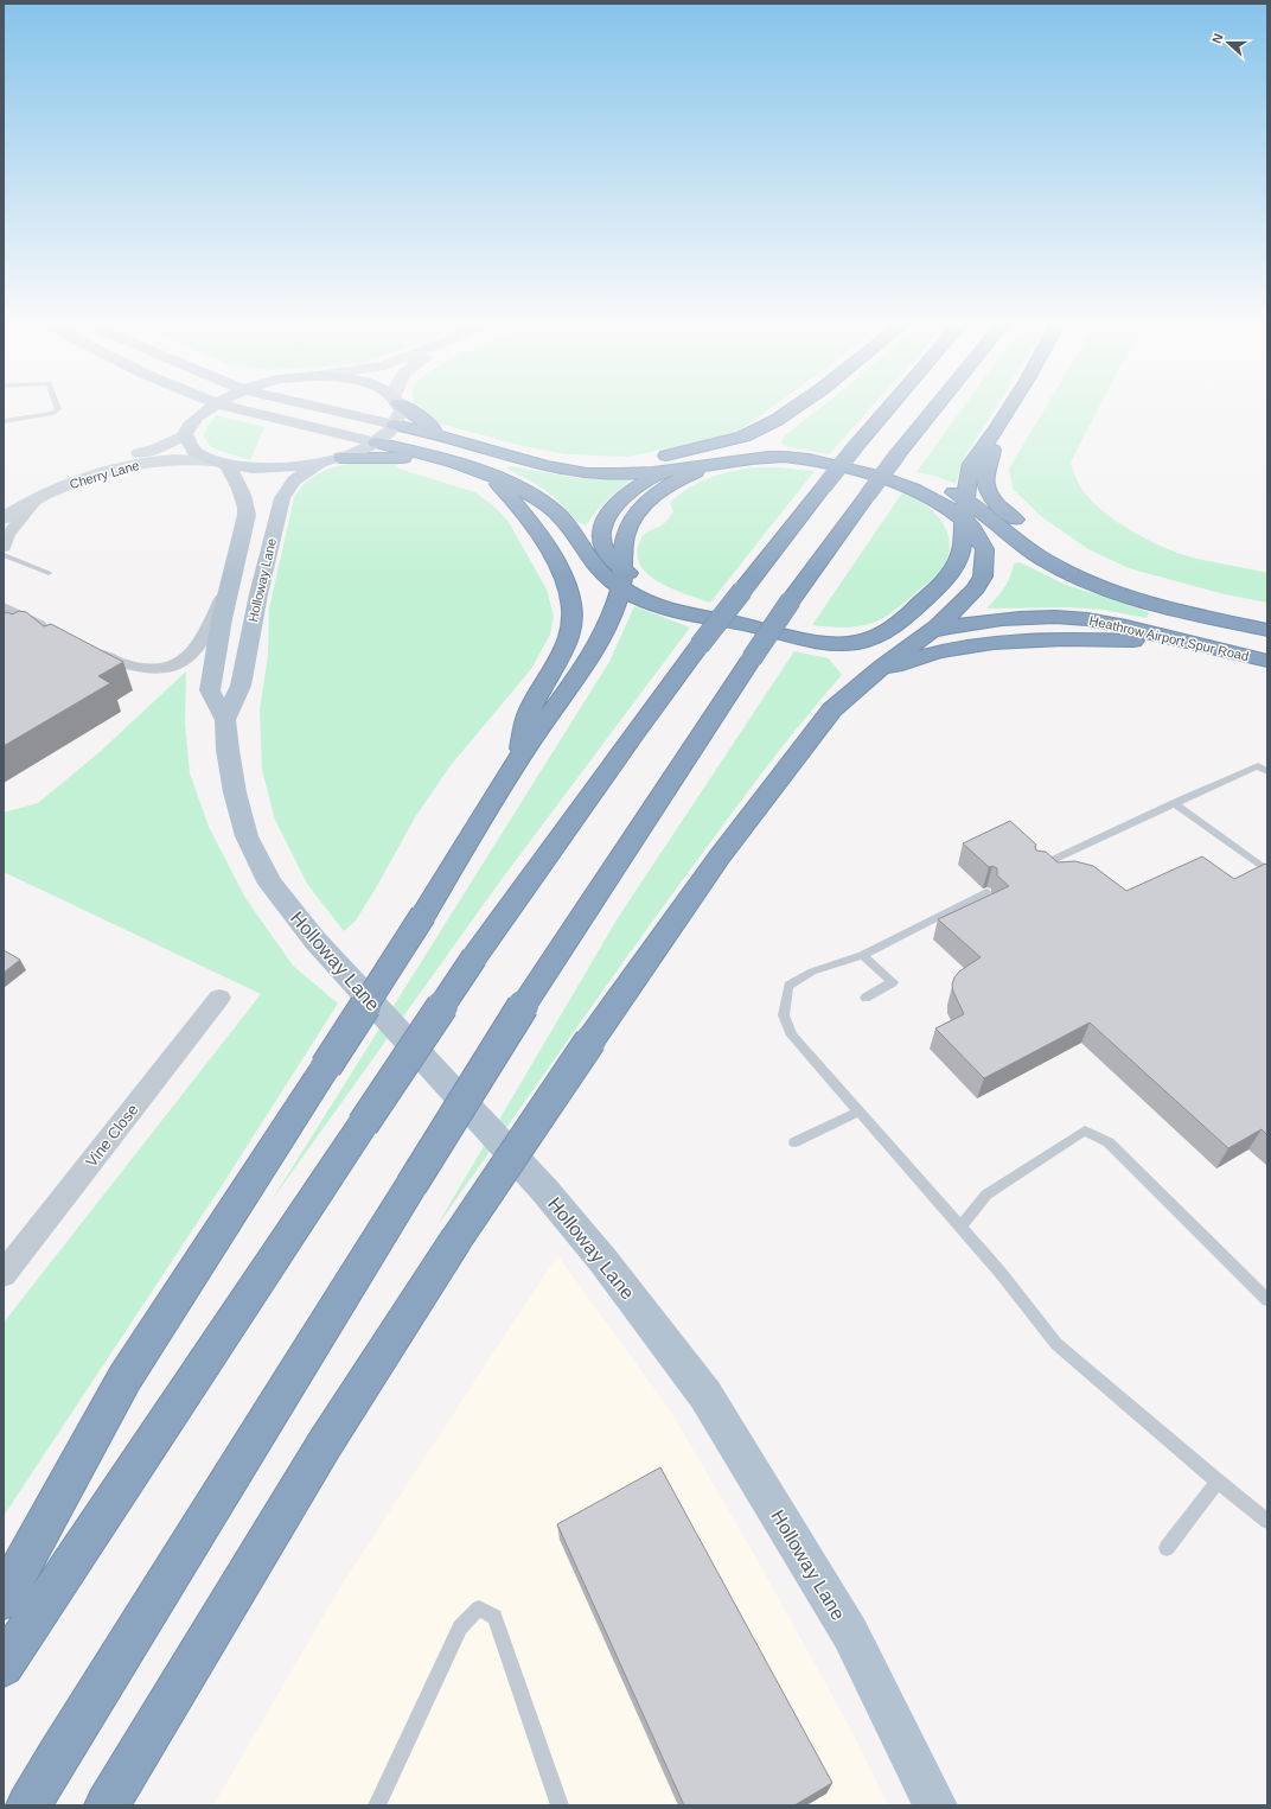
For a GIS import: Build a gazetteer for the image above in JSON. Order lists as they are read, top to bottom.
{
  "streets": {
    "highway": ["Heathrow Airport Spur Road"],
    "main road": ["Holloway Lane"],
    "street": ["Cherry Lane", "Vine Close"]
  },
  "crossings": [
    ["Cherry Lane", "Holloway Lane"]
  ],
  "north": "left"
}
